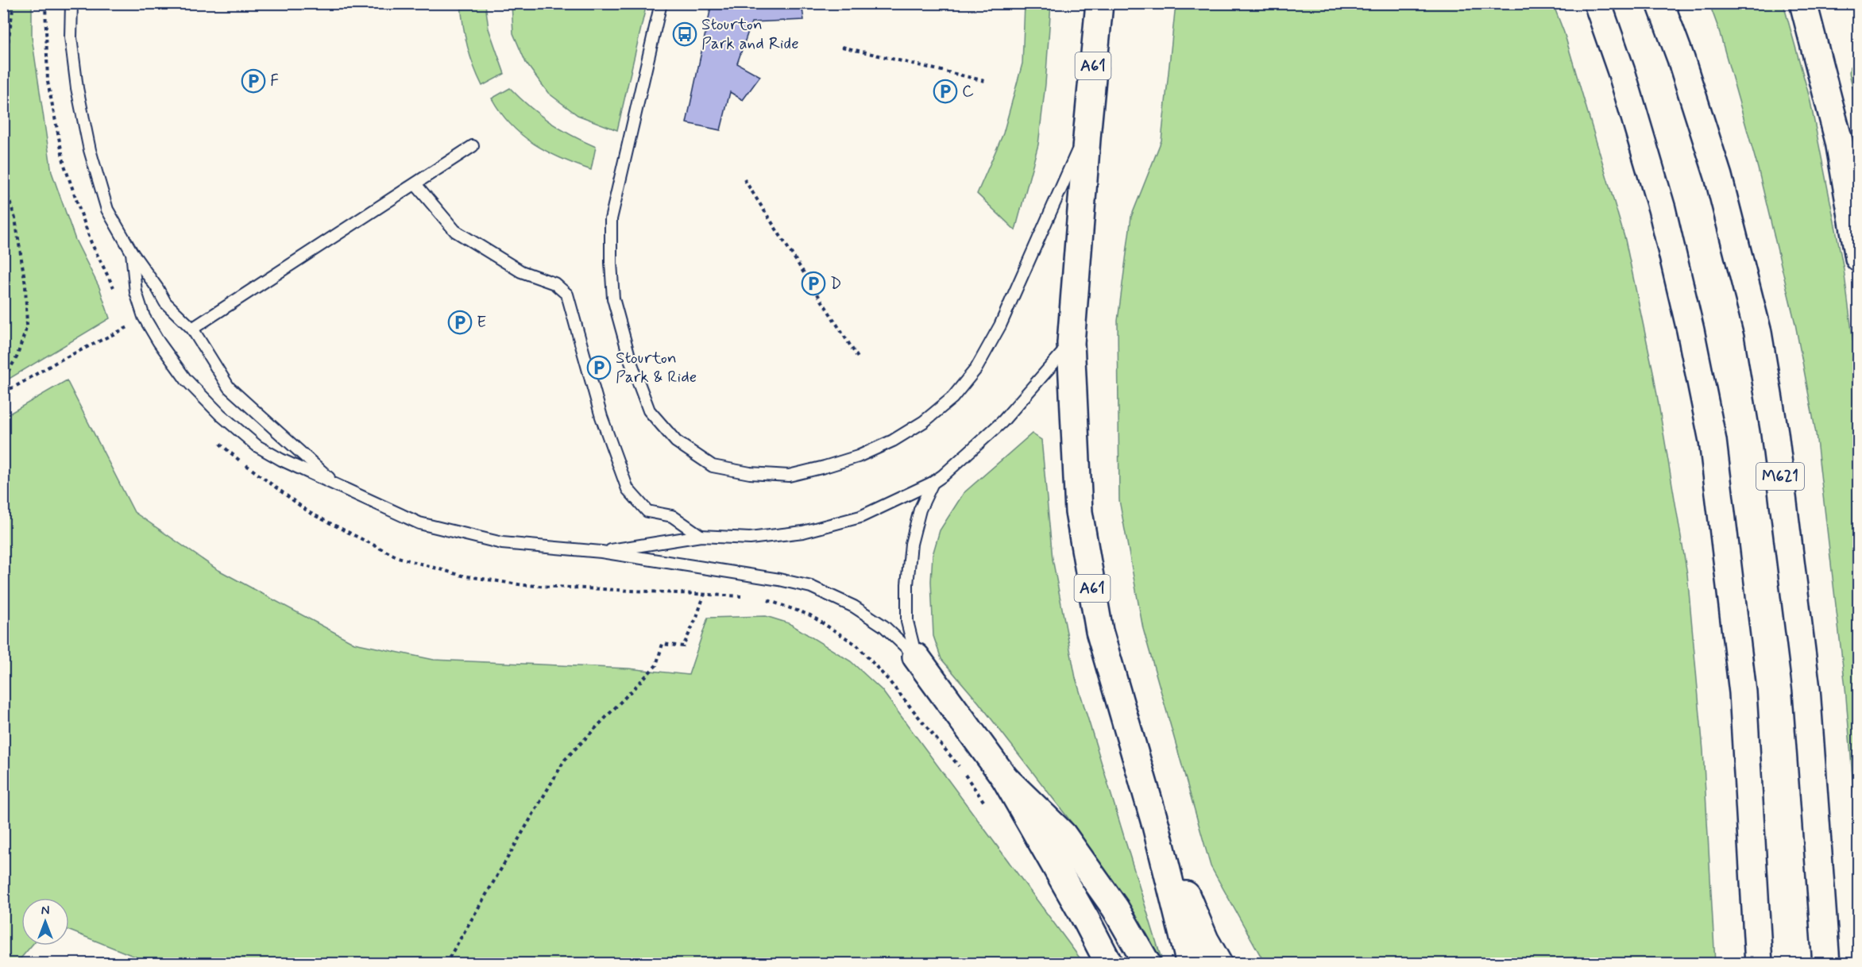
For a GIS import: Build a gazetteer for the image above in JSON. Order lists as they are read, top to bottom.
{
  "streets": {
    "main road": ["A61", "M621"]
  },
  "places": {
    "bus stop": ["Stourton Park and Ride"],
    "parking": [
      "F",
      "C",
      "D",
      "E",
      "Stourton Park & Ride"
    ]
  },
  "north": "top"
}
